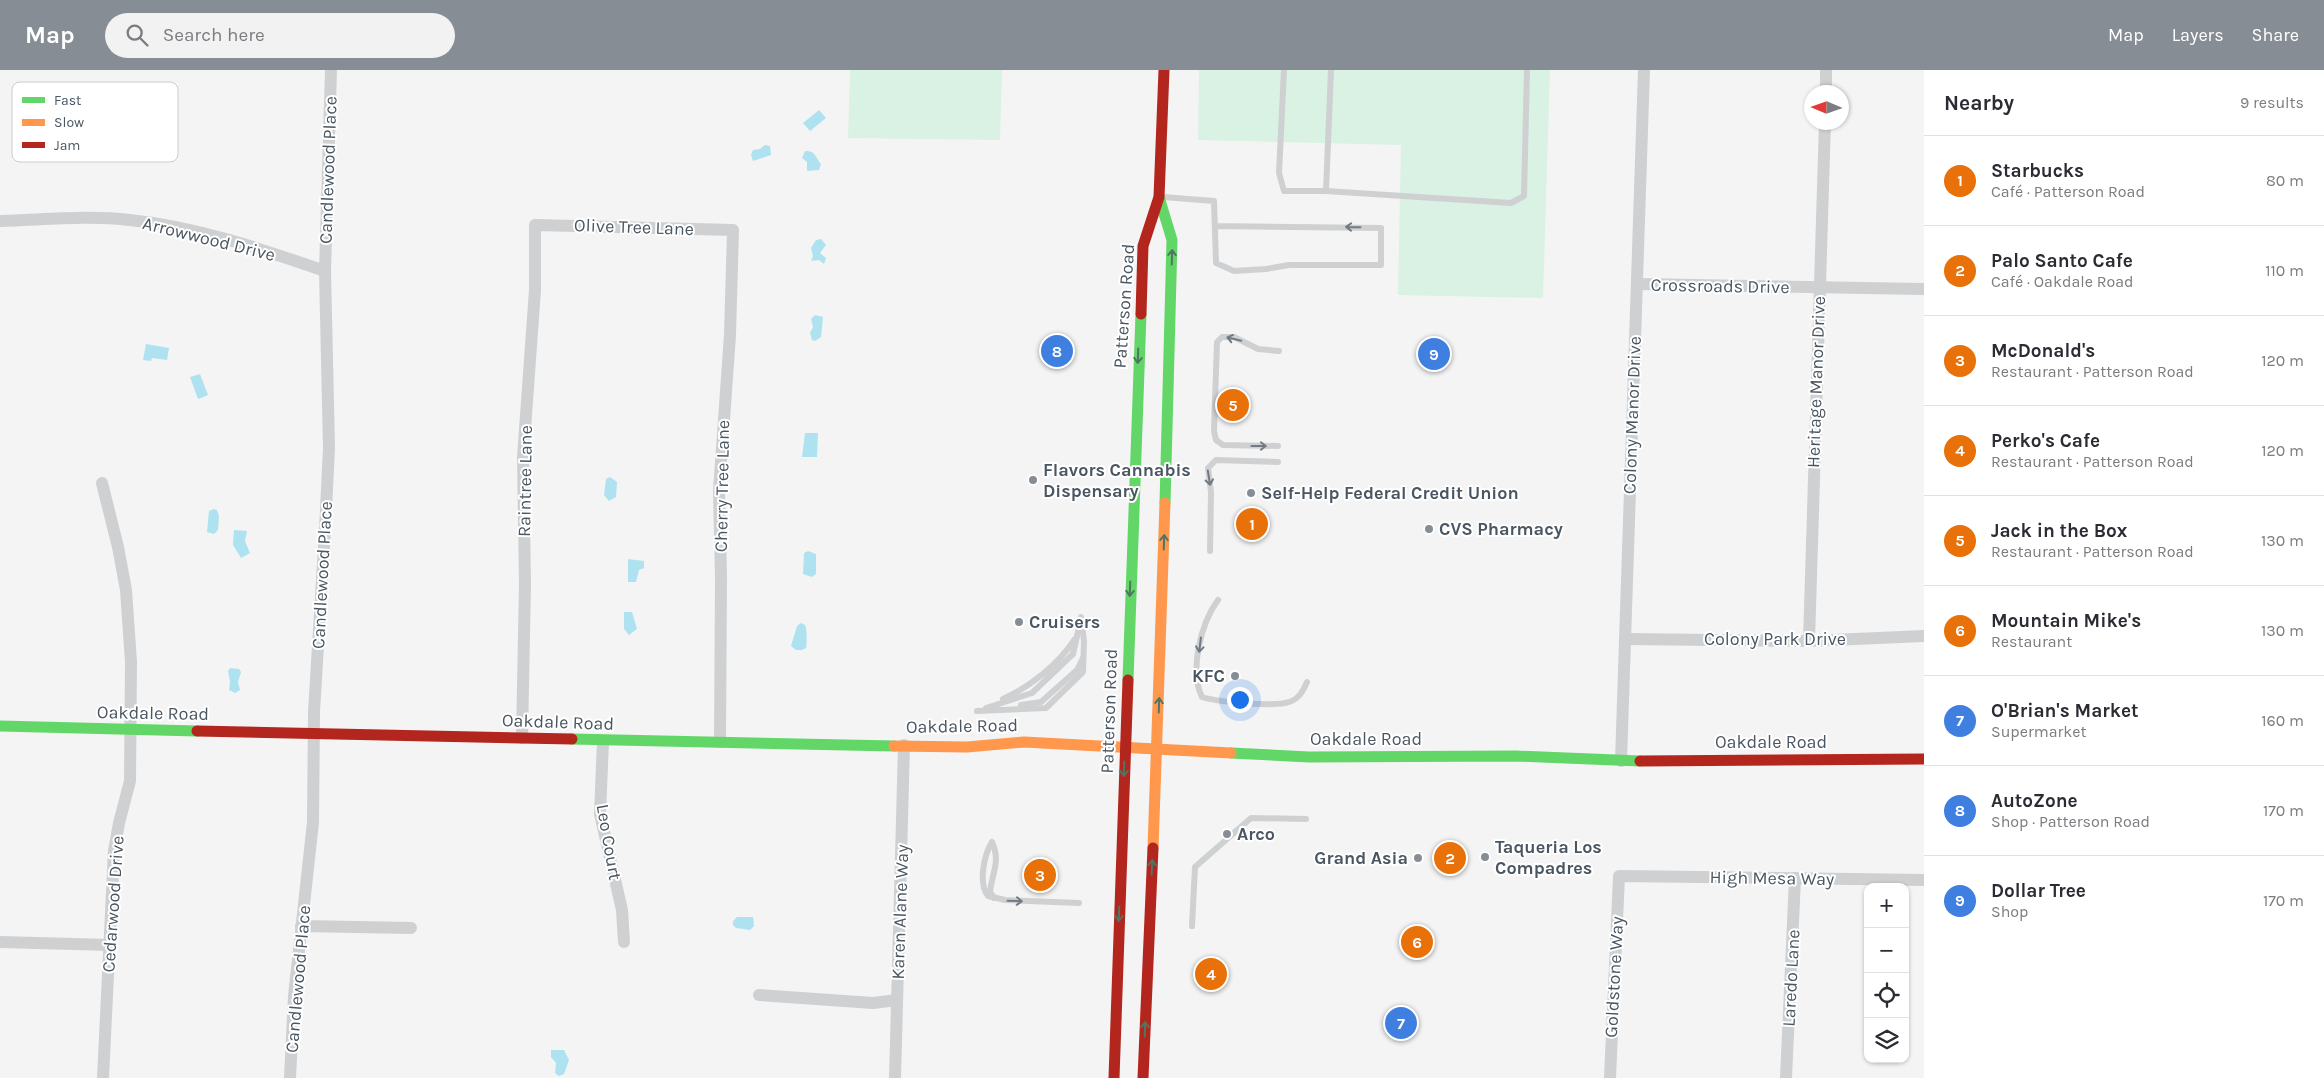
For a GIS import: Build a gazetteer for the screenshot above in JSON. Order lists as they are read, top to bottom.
{
  "streets": {
    "main road": ["Patterson Road", "Oakdale Road"],
    "street": [
      "Candlewood Place",
      "Olive Tree Lane",
      "Arrowwood Drive",
      "Crossroads Drive",
      "Heritage Manor Drive",
      "Colony Manor Drive",
      "Raintree Lane",
      "Cherry Tree Lane",
      "Colony Park Drive",
      "Leo Court",
      "High Mesa Way",
      "Cedarwood Drive",
      "Karen Alane Way",
      "Goldstone Way",
      "Laredo Lane"
    ]
  },
  "crossings": [
    ["Candlewood Place", "Arrowwood Drive"],
    ["Candlewood Place", "Oakdale Road"],
    ["Olive Tree Lane", "Raintree Lane"],
    ["Olive Tree Lane", "Cherry Tree Lane"],
    ["Crossroads Drive", "Heritage Manor Drive"],
    ["Crossroads Drive", "Colony Manor Drive"],
    ["Patterson Road", "Oakdale Road"],
    ["Heritage Manor Drive", "Colony Park Drive"],
    ["Colony Manor Drive", "Colony Park Drive"],
    ["Colony Manor Drive", "Oakdale Road"],
    ["Raintree Lane", "Oakdale Road"],
    ["Cherry Tree Lane", "Oakdale Road"],
    ["Oakdale Road", "Leo Court"],
    ["Oakdale Road", "Cedarwood Drive"],
    ["Oakdale Road", "Karen Alane Way"],
    ["High Mesa Way", "Goldstone Way"],
    ["High Mesa Way", "Laredo Lane"]
  ],
  "places": [
    "Flavors Cannabis Dispensary",
    "Self-Help Federal Credit Union",
    "CVS Pharmacy",
    "Cruisers",
    "KFC",
    "Arco",
    "Taqueria Los Compadres",
    "Grand Asia"
  ],
  "legend": ["Fast", "Slow", "Jam"],
  "north": "left",
  "page": {
    "header": "Map",
    "search": "Search here",
    "nav": ["Map", "Layers", "Share"],
    "heading": ["Nearby", "9 results"],
    "list": [
      {
        "mark": "1",
        "name": "Starbucks",
        "note": "Café · Patterson Road",
        "value": "80 m"
      },
      {
        "mark": "2",
        "name": "Palo Santo Cafe",
        "note": "Café · Oakdale Road",
        "value": "110 m"
      },
      {
        "mark": "3",
        "name": "McDonald's",
        "note": "Restaurant · Patterson Road",
        "value": "120 m"
      },
      {
        "mark": "4",
        "name": "Perko's Cafe",
        "note": "Restaurant · Patterson Road",
        "value": "120 m"
      },
      {
        "mark": "5",
        "name": "Jack in the Box",
        "note": "Restaurant · Patterson Road",
        "value": "130 m"
      },
      {
        "mark": "6",
        "name": "Mountain Mike's",
        "note": "Restaurant",
        "value": "130 m"
      },
      {
        "mark": "7",
        "name": "O'Brian's Market",
        "note": "Supermarket",
        "value": "160 m"
      },
      {
        "mark": "8",
        "name": "AutoZone",
        "note": "Shop · Patterson Road",
        "value": "170 m"
      },
      {
        "mark": "9",
        "name": "Dollar Tree",
        "note": "Shop",
        "value": "170 m"
      }
    ],
    "pins": [
      "8",
      "9",
      "5",
      "1",
      "2",
      "3",
      "6",
      "4",
      "7"
    ],
    "map_buttons": ["+", "−"]
  }
}
